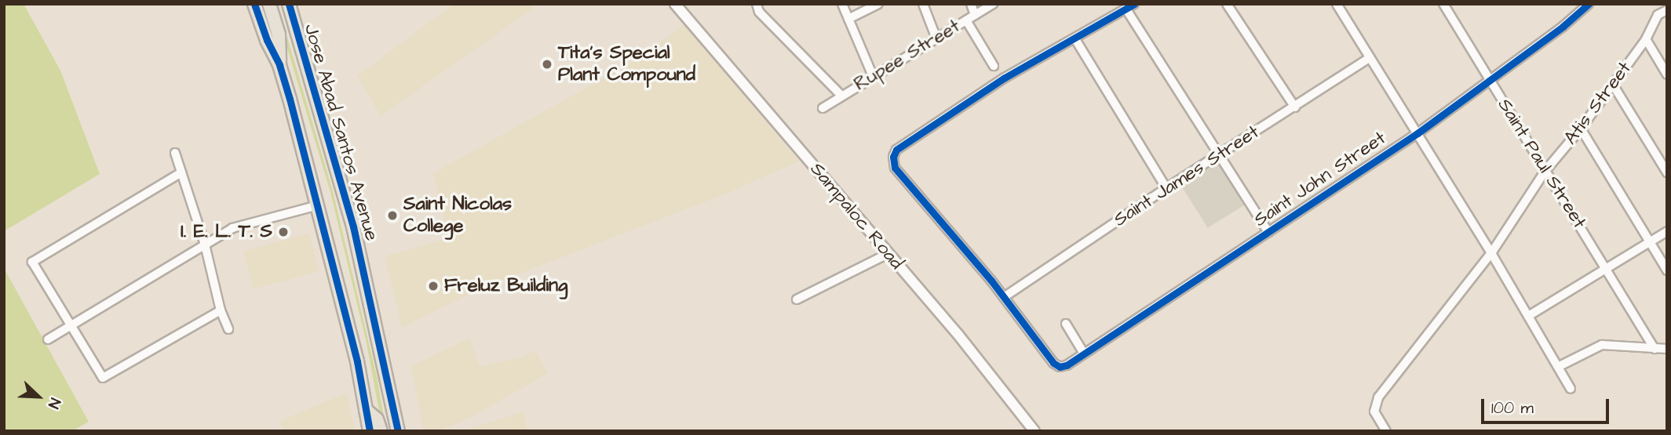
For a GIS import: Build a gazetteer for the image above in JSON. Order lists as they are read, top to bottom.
{
  "streets": {
    "highway": ["Jose Abad Santos Avenue"],
    "street": [
      "Rupee Street",
      "Atis Street",
      "Saint Paul Street",
      "Saint James Street",
      "Saint John Street",
      "Sampaloc Road"
    ]
  },
  "crossings": [
    ["Atis Street", "Saint Paul Street"],
    ["Saint Paul Street", "Saint John Street"],
    ["Saint James Street", "Saint John Street"]
  ],
  "places": [
    "Tita's Special Plant Compound",
    "Saint Nicolas College",
    "I. E. L. T. S",
    "Freluz Building"
  ],
  "scale_bar": "100 m",
  "north": "bottom right"
}
